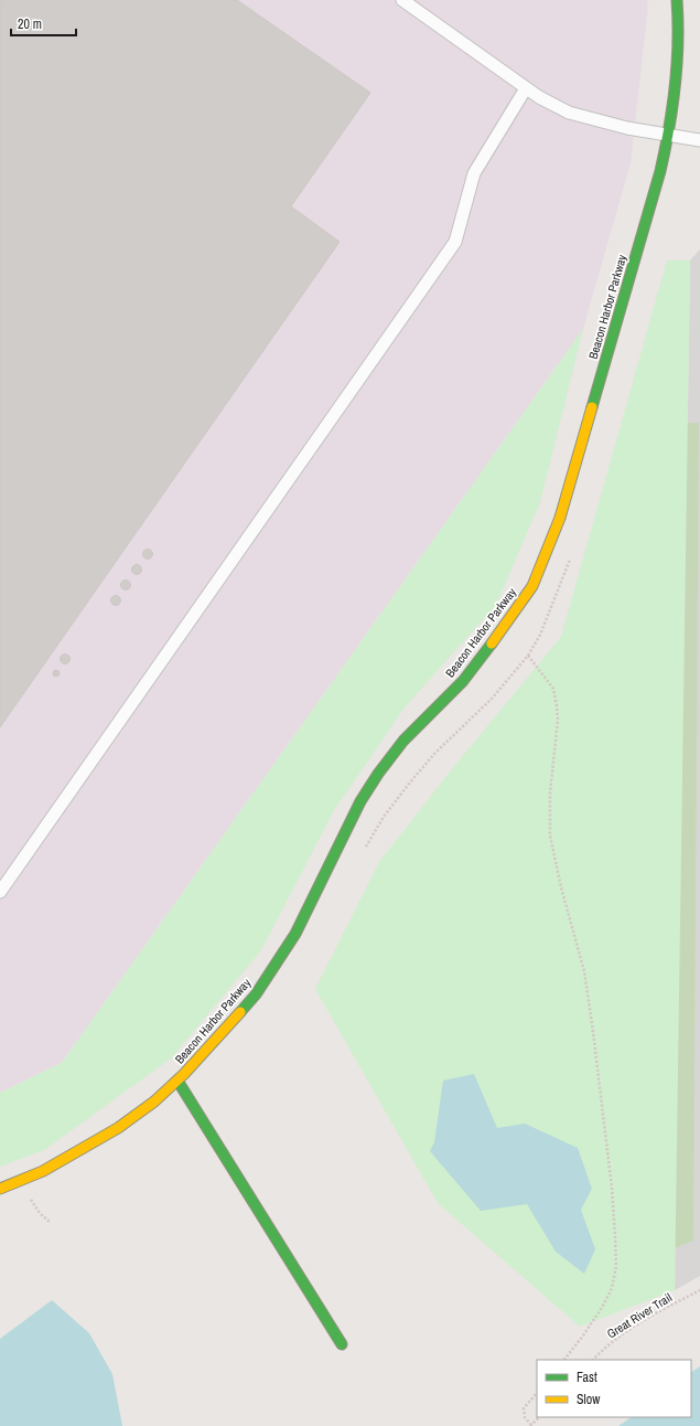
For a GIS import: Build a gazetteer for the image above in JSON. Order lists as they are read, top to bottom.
{
  "streets": {
    "street": ["Beacon Harbor Parkway"],
    "path": ["Great River Trail"]
  },
  "legend": ["Fast", "Slow"],
  "scale_bar": "20 m"
}
